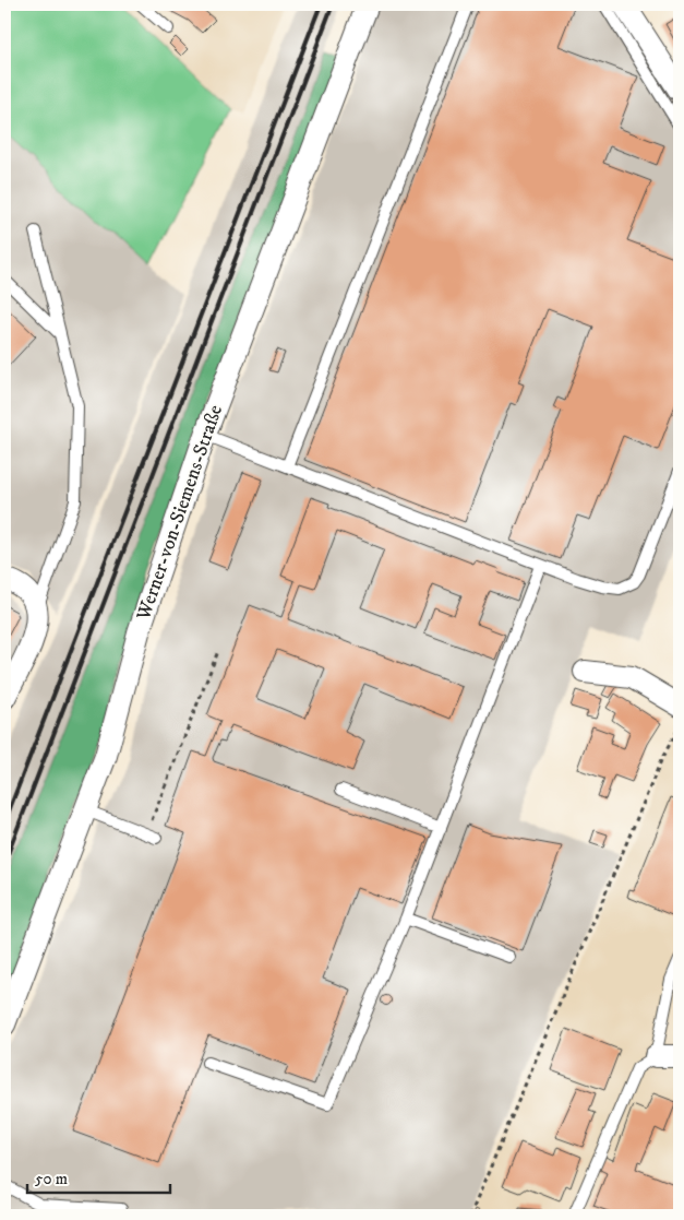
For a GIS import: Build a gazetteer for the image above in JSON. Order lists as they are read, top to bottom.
{
  "streets": {
    "street": ["Werner-von-Siemens-Straße"]
  },
  "scale_bar": "50 m"
}
